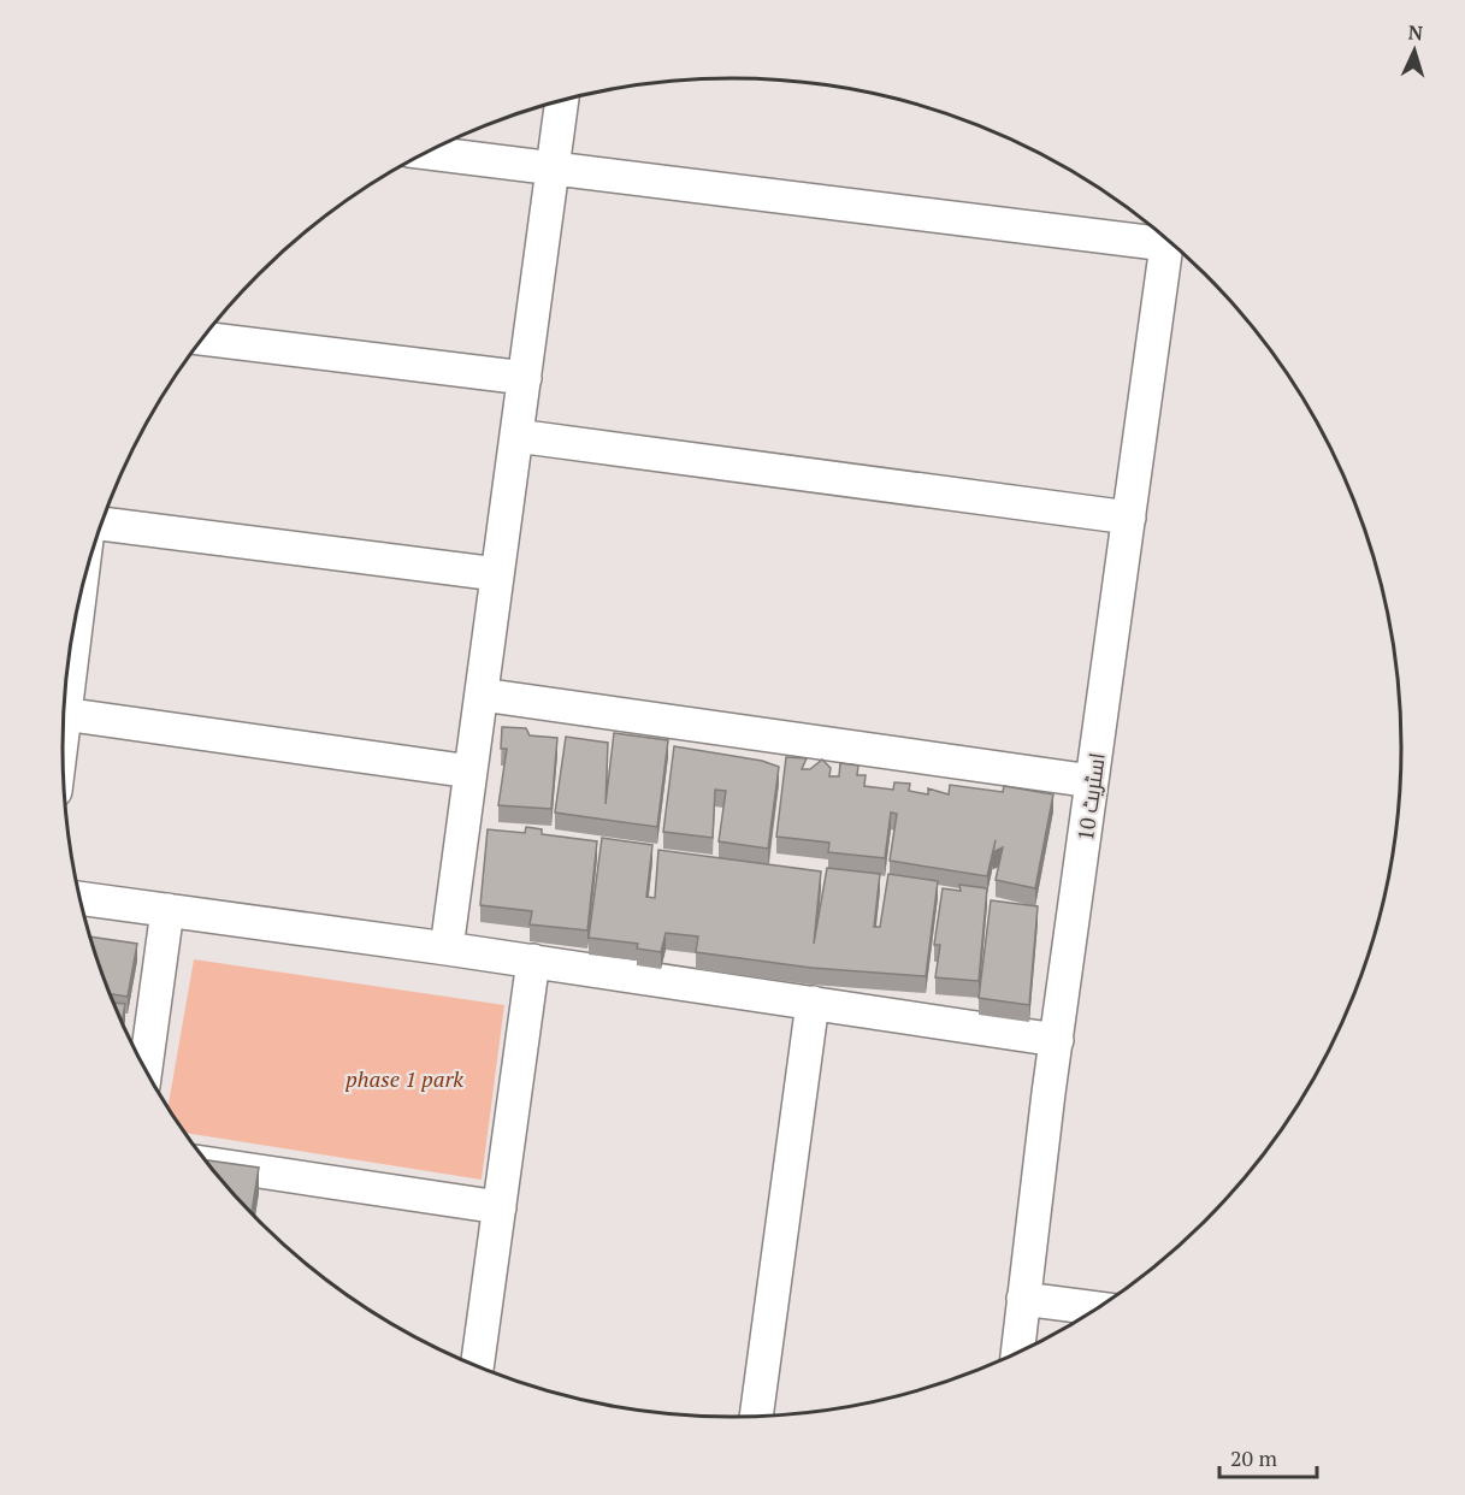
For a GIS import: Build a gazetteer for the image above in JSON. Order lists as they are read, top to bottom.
{
  "streets": {
    "street": ["اسٹریٹ 10"]
  },
  "parks": ["phase 1 park"],
  "scale_bar": "20 m",
  "north": "top"
}
